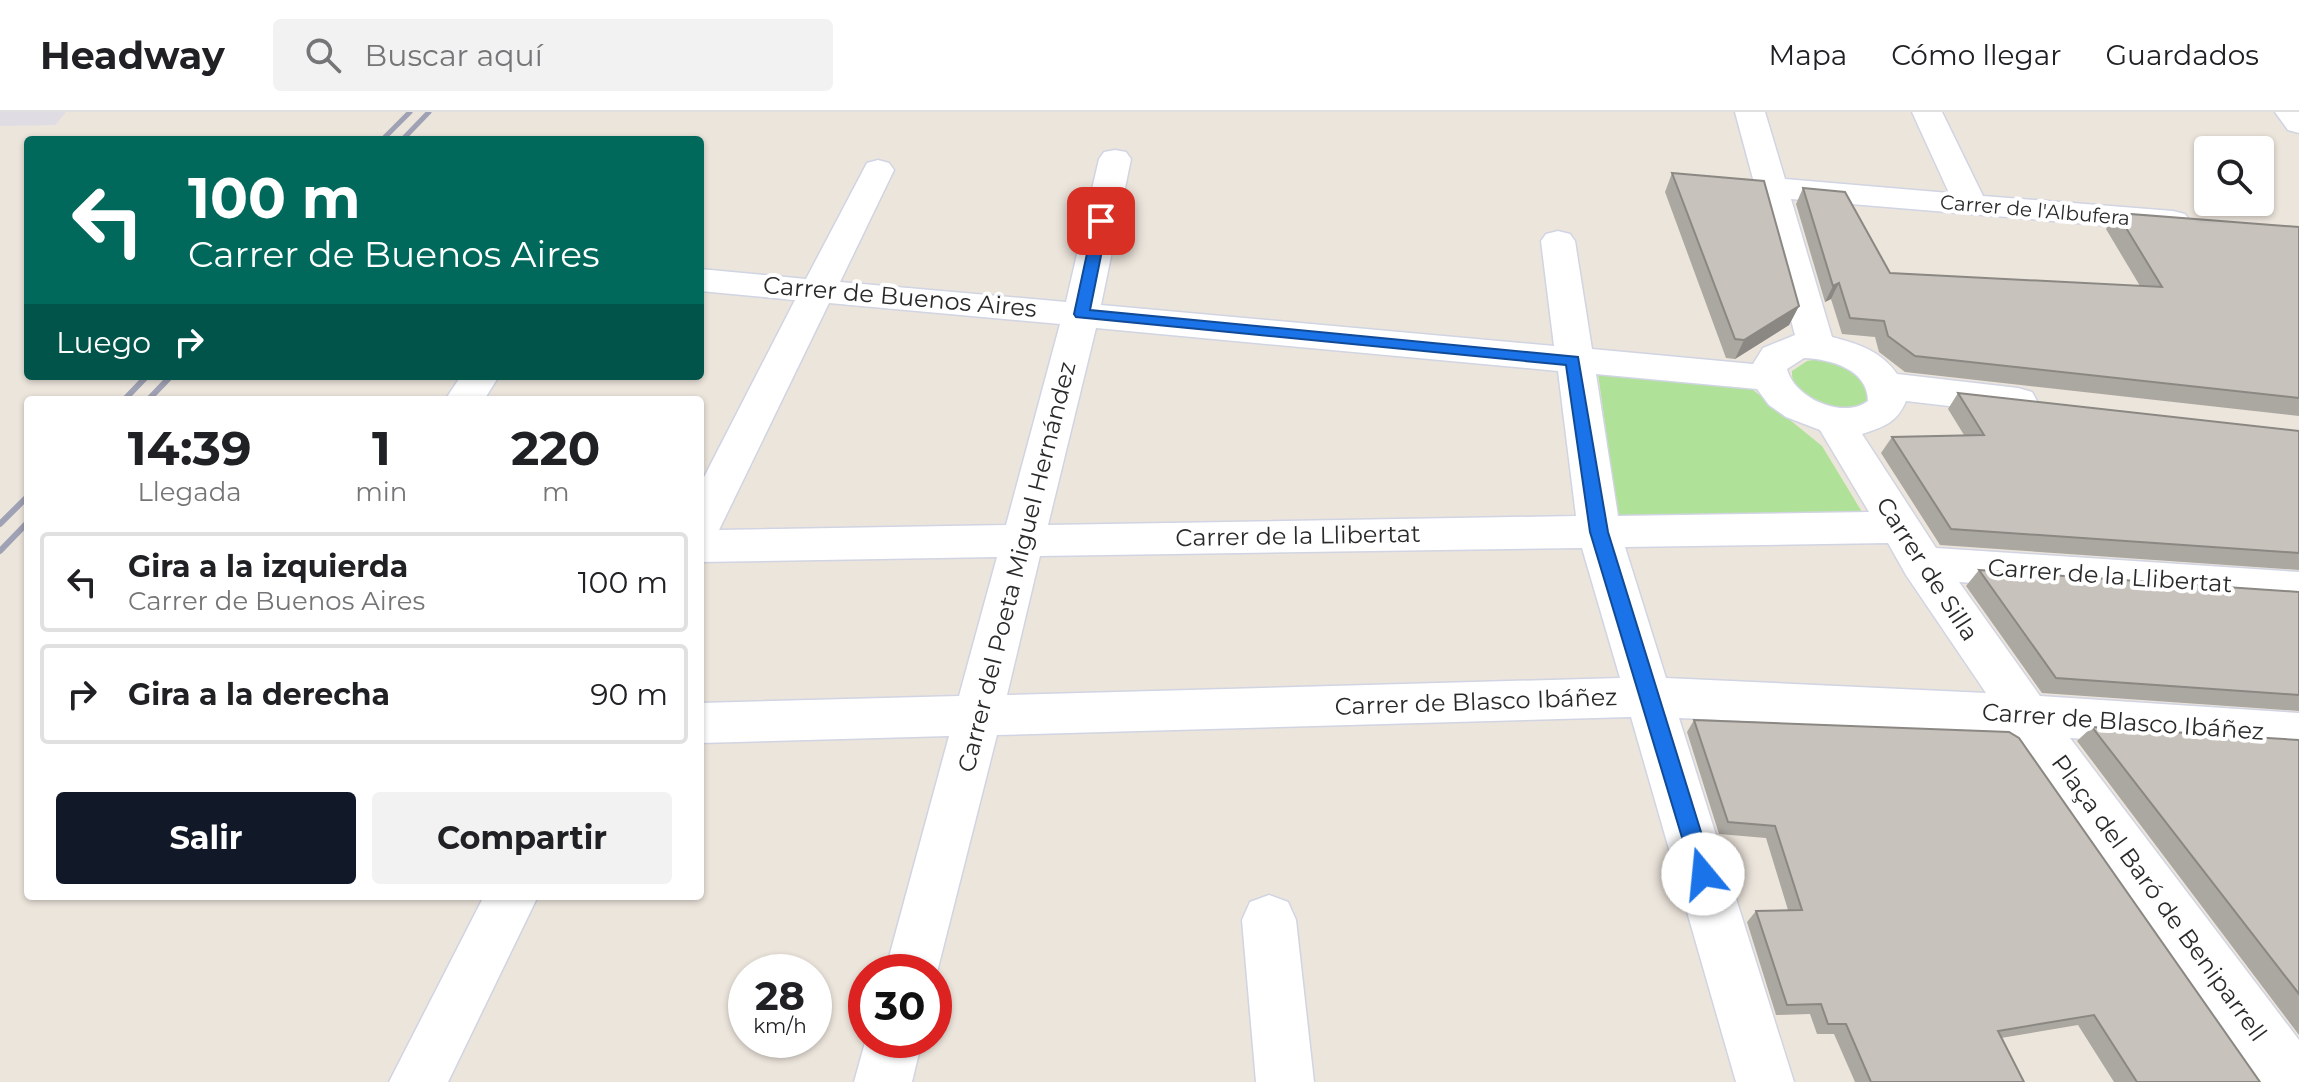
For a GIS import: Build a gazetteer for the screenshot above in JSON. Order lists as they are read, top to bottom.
{
  "streets": {
    "street": [
      "Carrer de l'Albufera",
      "Carrer de Buenos Aires",
      "Carrer de la Llibertat",
      "Carrer del Poeta Miguel Hernández",
      "Carrer de Silla",
      "Carrer de Blasco Ibáñez",
      "Plaça del Baró de Beniparrell"
    ]
  },
  "crossings": [
    ["Carrer de Buenos Aires", "Carrer del Poeta Miguel Hernández"],
    ["Carrer de Buenos Aires", "Carrer de Silla"],
    ["Carrer de la Llibertat", "Carrer del Poeta Miguel Hernández"],
    ["Carrer de la Llibertat", "Carrer de Silla"],
    ["Carrer del Poeta Miguel Hernández", "Carrer de Blasco Ibáñez"],
    ["Carrer de Silla", "Carrer de Blasco Ibáñez"],
    ["Carrer de Silla", "Plaça del Baró de Beniparrell"],
    ["Carrer de Blasco Ibáñez", "Plaça del Baró de Beniparrell"]
  ],
  "page": {
    "header": "Headway",
    "search": "Buscar aquí",
    "nav": ["Mapa", "Cómo llegar", "Guardados"],
    "turn": ["100 m", "Carrer de Buenos Aires"],
    "then": "Luego",
    "eta": [
      "14:39",
      "Llegada",
      "1",
      "min",
      "220",
      "m"
    ],
    "list": [
      {
        "name": "Gira a la izquierda",
        "note": "Carrer de Buenos Aires",
        "value": "100 m"
      },
      {
        "name": "Gira a la derecha",
        "value": "90 m"
      }
    ],
    "buttons": ["Salir", "Compartir"],
    "speed": "28 km/h",
    "limit": "30"
  }
}
